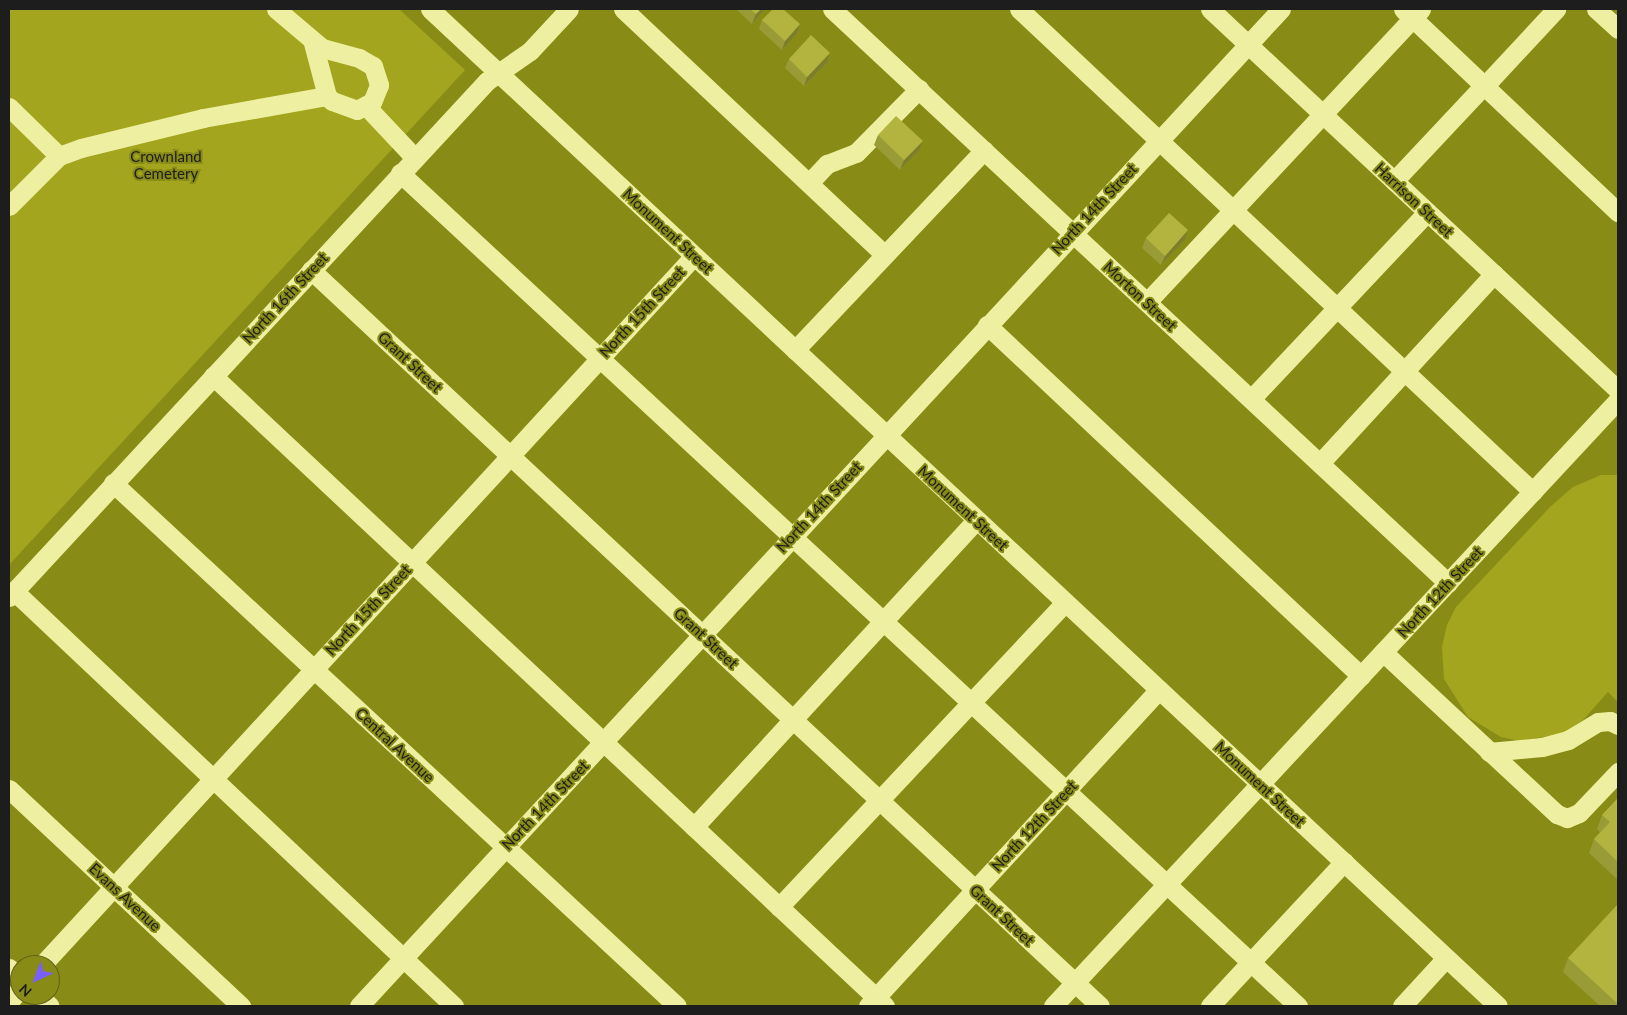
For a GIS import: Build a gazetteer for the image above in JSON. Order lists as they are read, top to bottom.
{
  "streets": {
    "street": [
      "Harrison Street",
      "North 14th Street",
      "Monument Street",
      "Morton Street",
      "North 16th Street",
      "North 15th Street",
      "Grant Street",
      "North 12th Street",
      "Central Avenue",
      "Evans Avenue"
    ]
  },
  "crossings": [
    ["Harrison Street", "North 14th Street"],
    ["North 14th Street", "Monument Street"],
    ["North 14th Street", "Morton Street"],
    ["North 14th Street", "Grant Street"],
    ["North 14th Street", "Central Avenue"],
    ["Monument Street", "North 16th Street"],
    ["Monument Street", "North 15th Street"],
    ["Monument Street", "North 12th Street"],
    ["Morton Street", "North 12th Street"],
    ["North 16th Street", "Grant Street"],
    ["North 16th Street", "Central Avenue"],
    ["North 15th Street", "Grant Street"],
    ["North 15th Street", "Central Avenue"],
    ["North 15th Street", "Evans Avenue"],
    ["Grant Street", "North 12th Street"]
  ],
  "parks": ["Crownland Cemetery"],
  "north": "bottom left"
}
